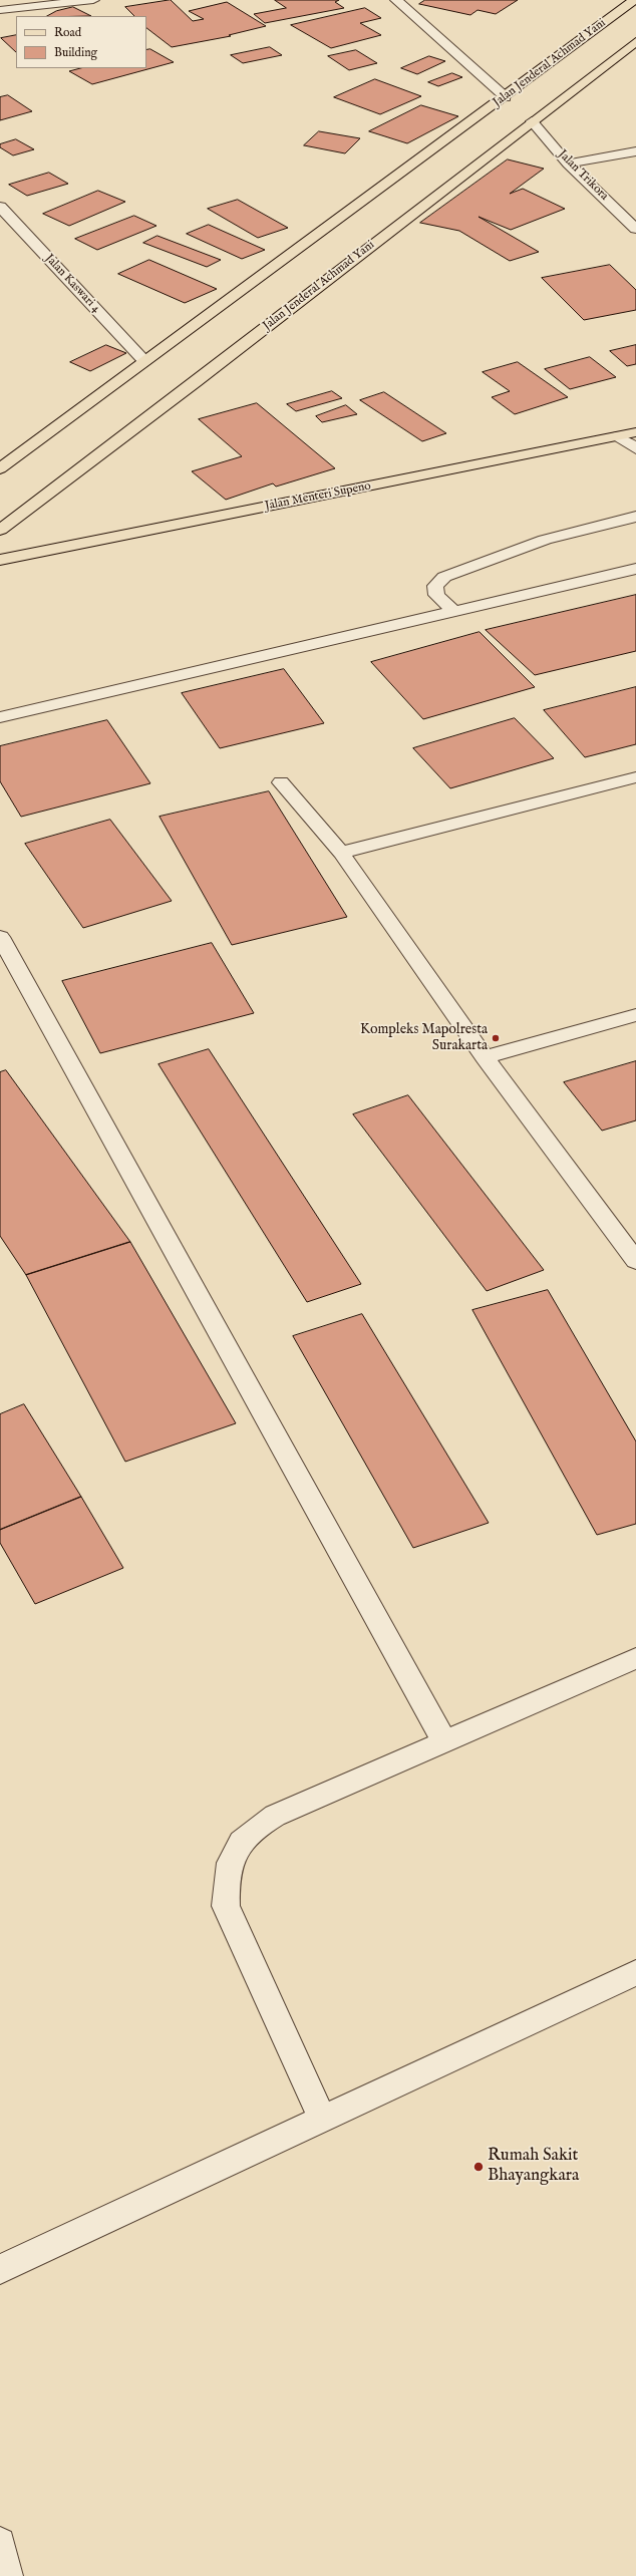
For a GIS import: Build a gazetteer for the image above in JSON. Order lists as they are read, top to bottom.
{
  "streets": {
    "main road": ["Jalan Jenderal Achmad Yani", "Jalan Menteri Supeno"],
    "street": ["Jalan Trikora", "Jalan Kaswari 4"]
  },
  "crossings": [
    ["Jalan Jenderal Achmad Yani", "Jalan Trikora"],
    ["Jalan Jenderal Achmad Yani", "Jalan Kaswari 4"]
  ],
  "places": ["Kompleks Mapolresta Surakarta", "Rumah Sakit Bhayangkara"],
  "legend": ["Road", "Building"]
}
